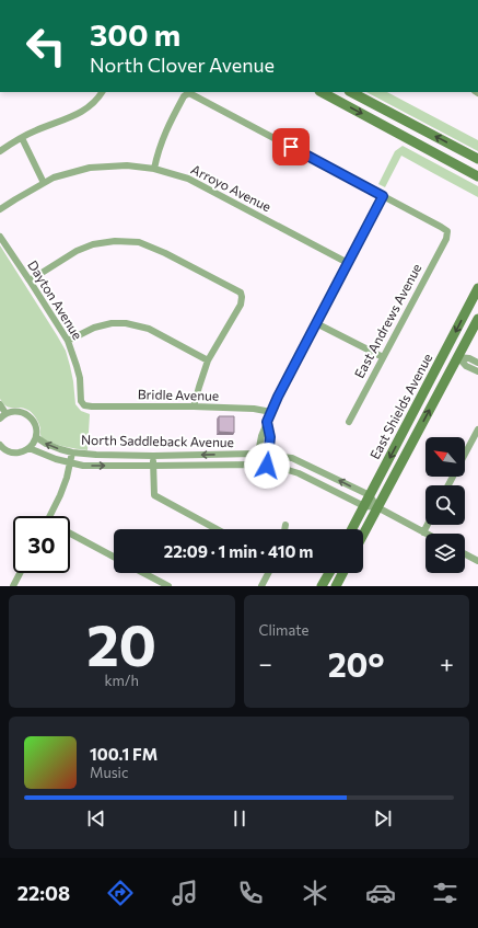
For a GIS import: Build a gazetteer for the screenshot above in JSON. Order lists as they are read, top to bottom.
{
  "streets": {
    "main road": ["East Shields Avenue"],
    "street": [
      "Arroyo Avenue",
      "Dayton Avenue",
      "East Andrews Avenue",
      "Bridle Avenue",
      "North Saddleback Avenue"
    ]
  },
  "crossings": [
    ["Dayton Avenue", "Bridle Avenue"],
    ["East Shields Avenue", "North Saddleback Avenue"]
  ],
  "north": "top left",
  "page": {
    "turn": ["300 m", "North Clover Avenue"],
    "limit": "30",
    "trip": "22:09 · 1 min · 410 m",
    "tile": [
      ["20", "km/h"],
      "Climate"
    ],
    "heat": ["−", "20°", "+"],
    "song": ["100.1 FM", "Music"],
    "tabs": "22:08"
  }
}
